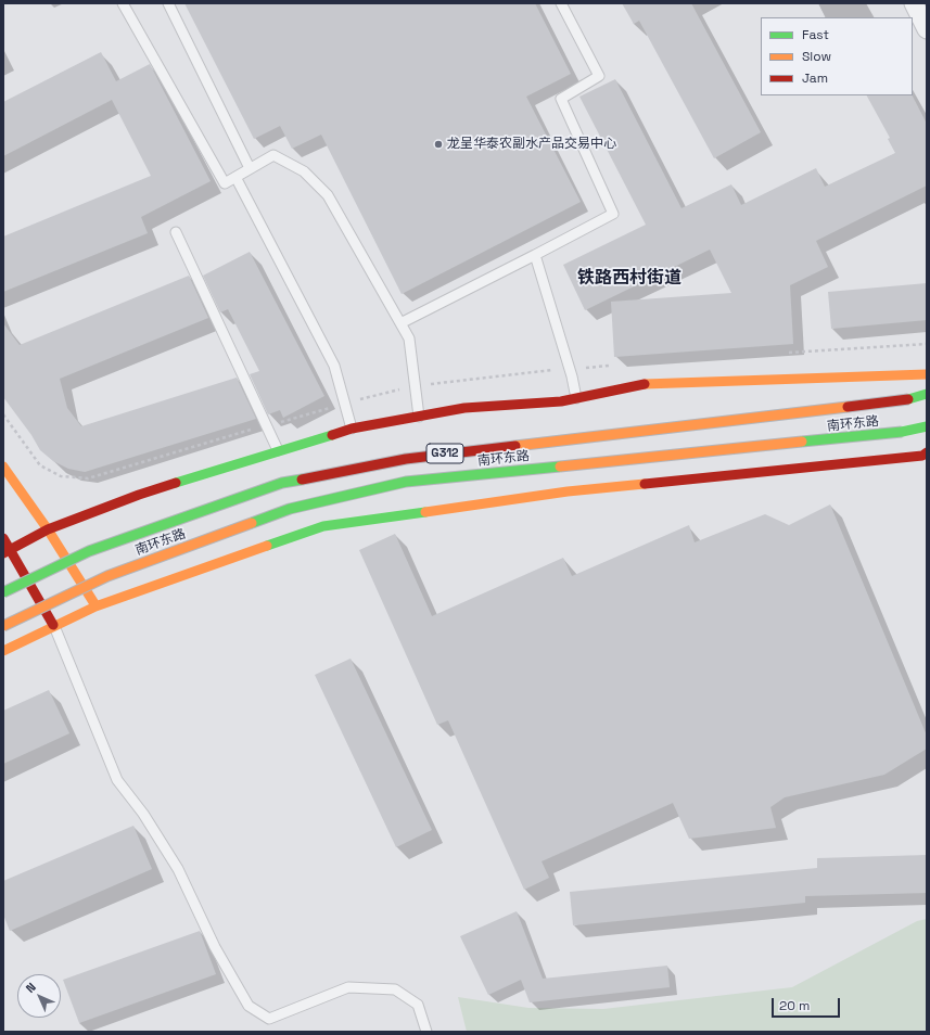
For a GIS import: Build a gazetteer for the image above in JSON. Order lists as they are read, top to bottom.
{
  "streets": {
    "main road": ["南环东路", "G312"]
  },
  "districts": ["铁路西村街道"],
  "places": ["龙呈华泰农副水产品交易中心"],
  "legend": ["Fast", "Slow", "Jam"],
  "scale_bar": "20 m",
  "north": "top left"
}
